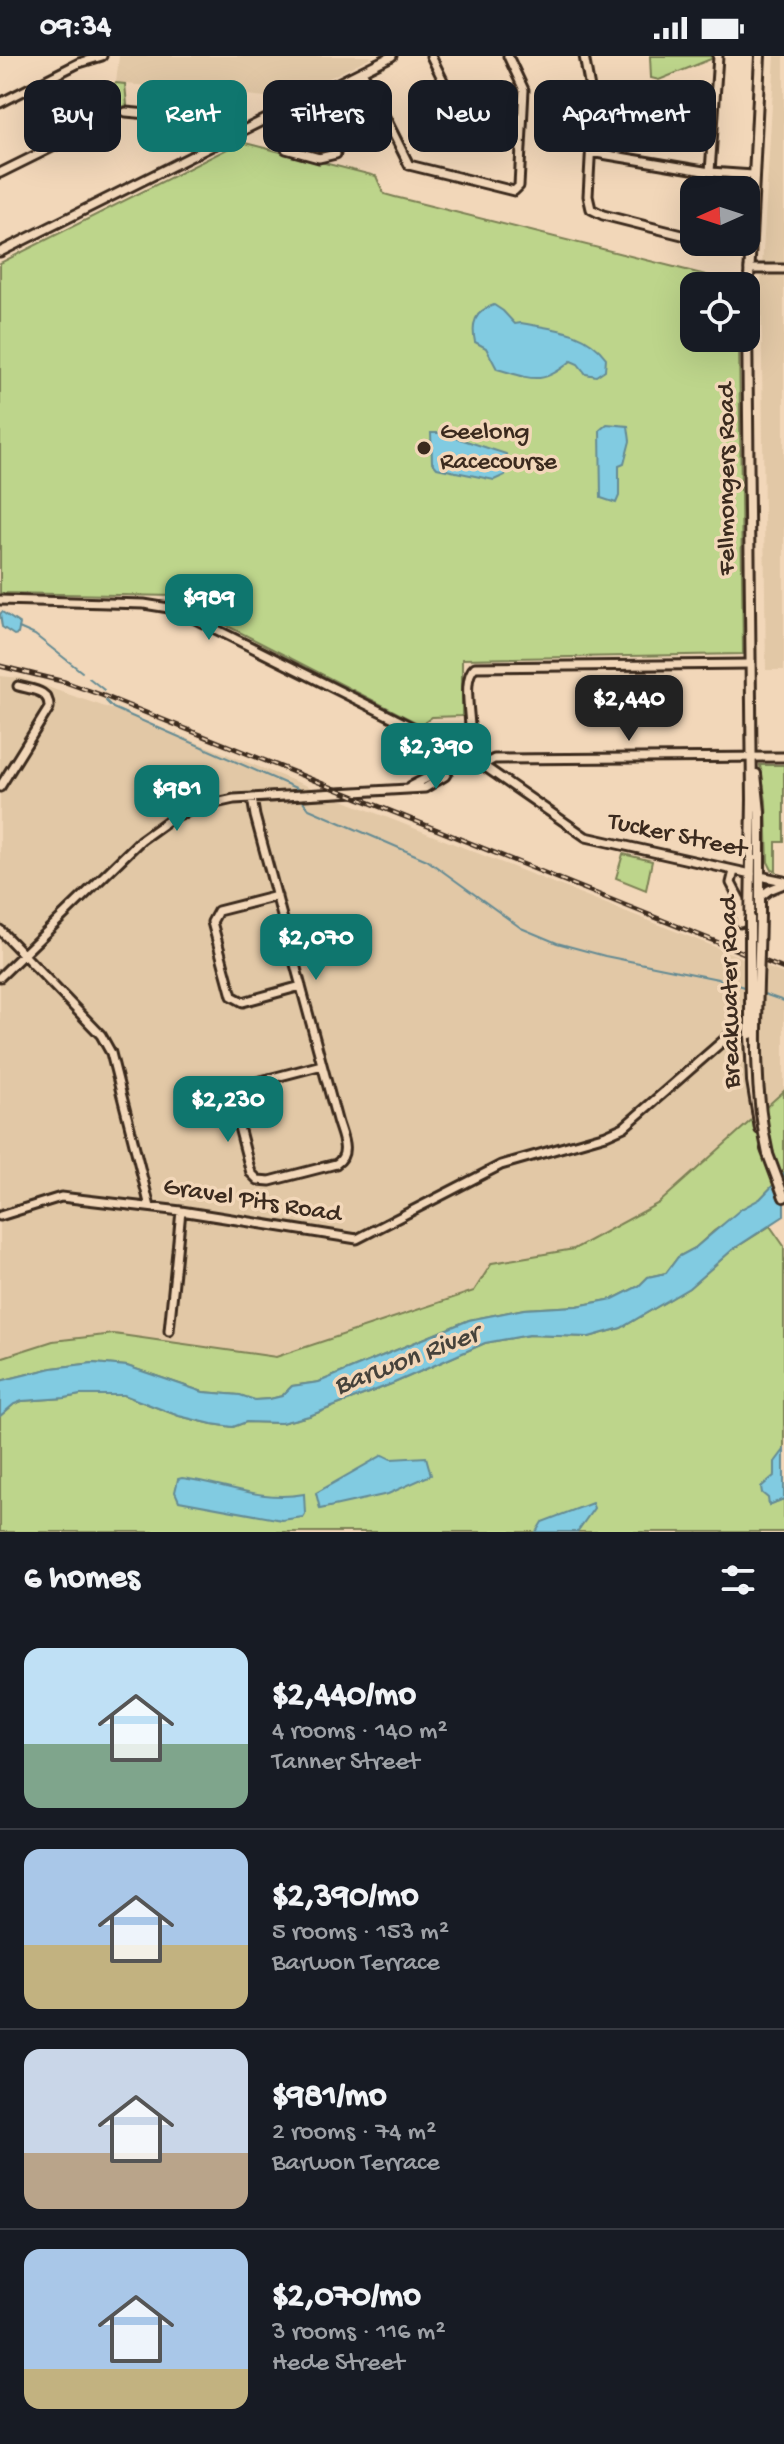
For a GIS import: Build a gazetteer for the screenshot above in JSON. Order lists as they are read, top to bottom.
{
  "streets": {
    "main road": ["Fellmongers Road", "Breakwater Road"],
    "street": ["Tucker Street", "Gravel Pits Road"]
  },
  "crossings": [
    ["Fellmongers Road", "Tucker Street"],
    ["Fellmongers Road", "Breakwater Road"],
    ["Tucker Street", "Breakwater Road"]
  ],
  "water": ["Barwon River"],
  "places": ["Geelong Racecourse"],
  "north": "left",
  "page": {
    "status": "09:34",
    "chip": [
      "Buy",
      "Rent",
      "Filters",
      "New",
      "Apartment"
    ],
    "price": [
      "$989",
      "$2,440",
      "$2,390",
      "$981",
      "$2,070",
      "$2,230"
    ],
    "heading": "6 homes",
    "list": [
      {
        "name": "$2,440/mo",
        "note": "4 rooms · 140 m² · Tanner Street"
      },
      {
        "name": "$2,390/mo",
        "note": "5 rooms · 153 m² · Barwon Terrace"
      },
      {
        "name": "$981/mo",
        "note": "2 rooms · 74 m² · Barwon Terrace"
      },
      {
        "name": "$2,070/mo",
        "note": "3 rooms · 116 m² · Hede Street"
      }
    ]
  }
}
